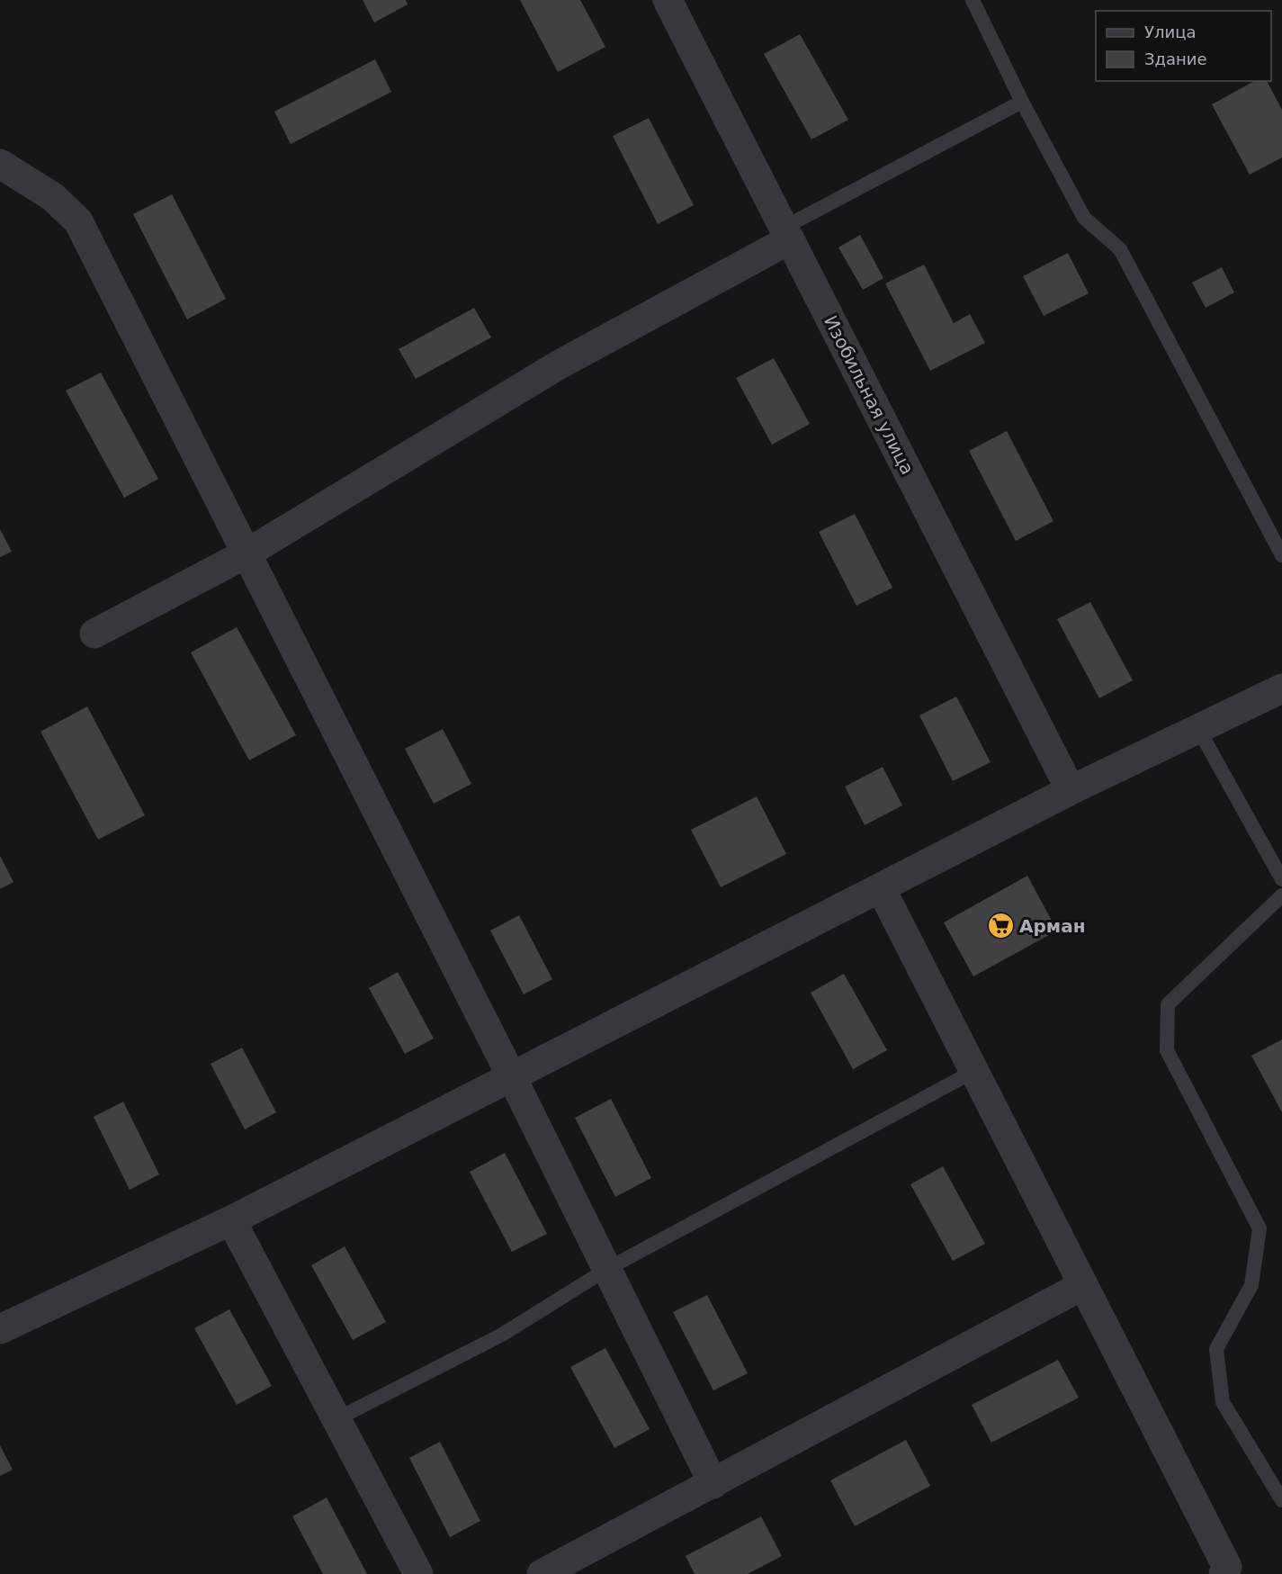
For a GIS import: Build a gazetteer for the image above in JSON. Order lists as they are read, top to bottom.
{
  "streets": {
    "street": ["Изобильная улица"]
  },
  "places": {
    "supermarket": ["Арман"]
  },
  "legend": ["Улица", "Здание"]
}
